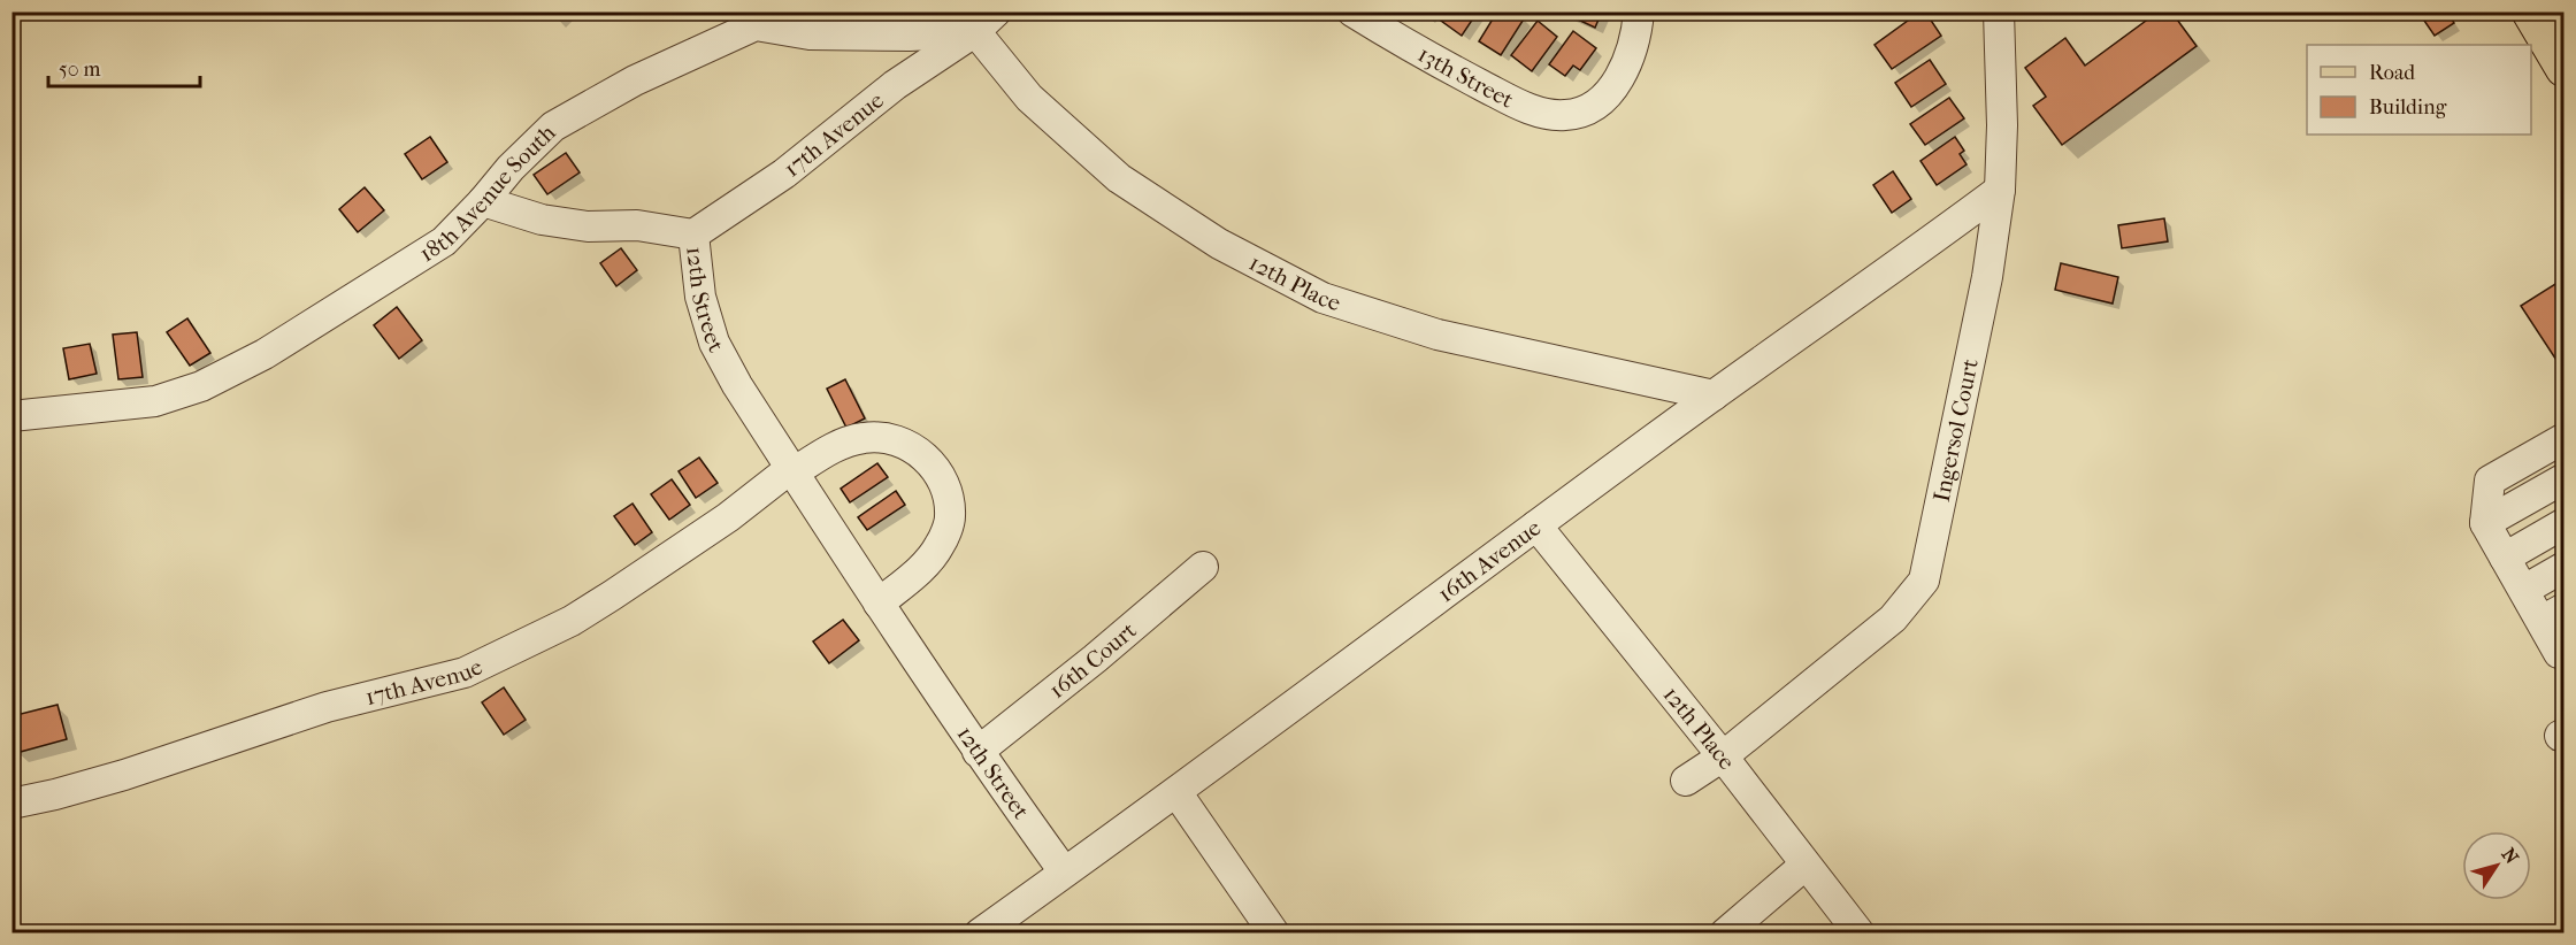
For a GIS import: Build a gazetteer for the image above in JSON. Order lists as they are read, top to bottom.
{
  "streets": {
    "street": [
      "13th Street",
      "17th Avenue",
      "18th Avenue South",
      "12th Place",
      "12th Street",
      "Ingersol Court",
      "16th Avenue",
      "16th Court"
    ]
  },
  "crossings": [
    ["17th Avenue", "18th Avenue South"],
    ["17th Avenue", "12th Place"],
    ["17th Avenue", "12th Street"],
    ["18th Avenue South", "12th Place"],
    ["18th Avenue South", "12th Street"],
    ["12th Place", "Ingersol Court"],
    ["12th Place", "16th Avenue"],
    ["12th Street", "16th Avenue"],
    ["12th Street", "16th Court"],
    ["Ingersol Court", "16th Avenue"]
  ],
  "legend": ["Road", "Building"],
  "scale_bar": "50 m",
  "north": "top right"
}
